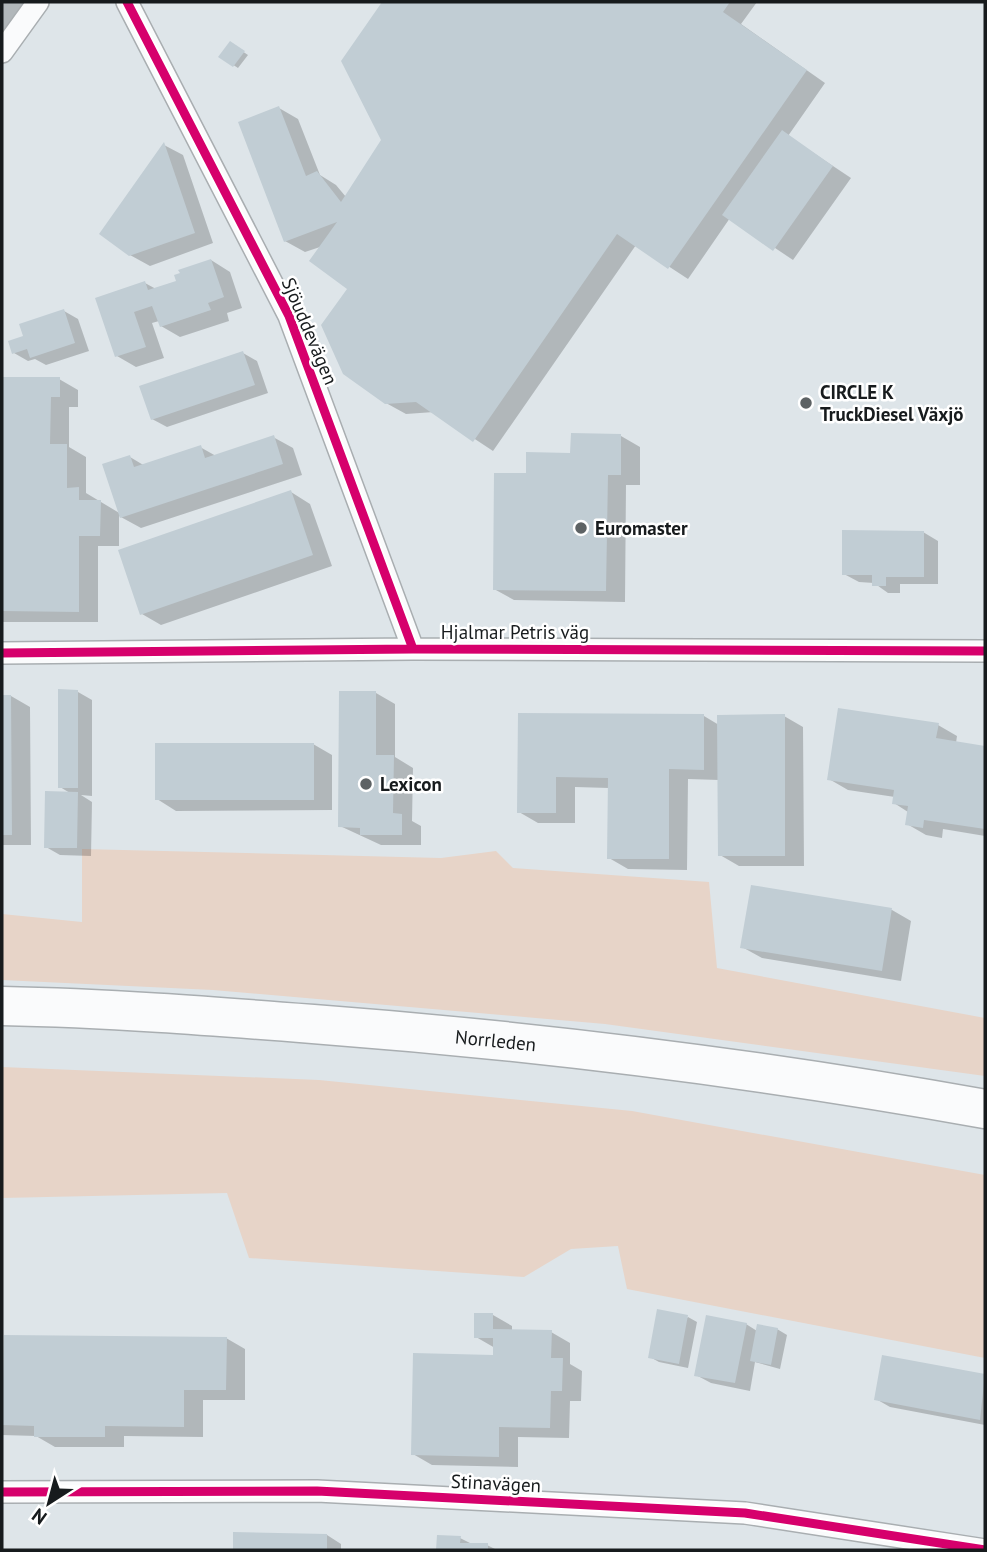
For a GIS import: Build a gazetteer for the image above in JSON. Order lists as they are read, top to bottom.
{
  "streets": {
    "highway": ["Norrleden"],
    "street": ["Sjöuddevägen", "Hjalmar Petris väg", "Stinavägen"]
  },
  "crossings": [
    ["Sjöuddevägen", "Hjalmar Petris väg"]
  ],
  "places": ["CIRCLE K TruckDiesel Växjö", "Euromaster", "Lexicon"],
  "north": "bottom left"
}
